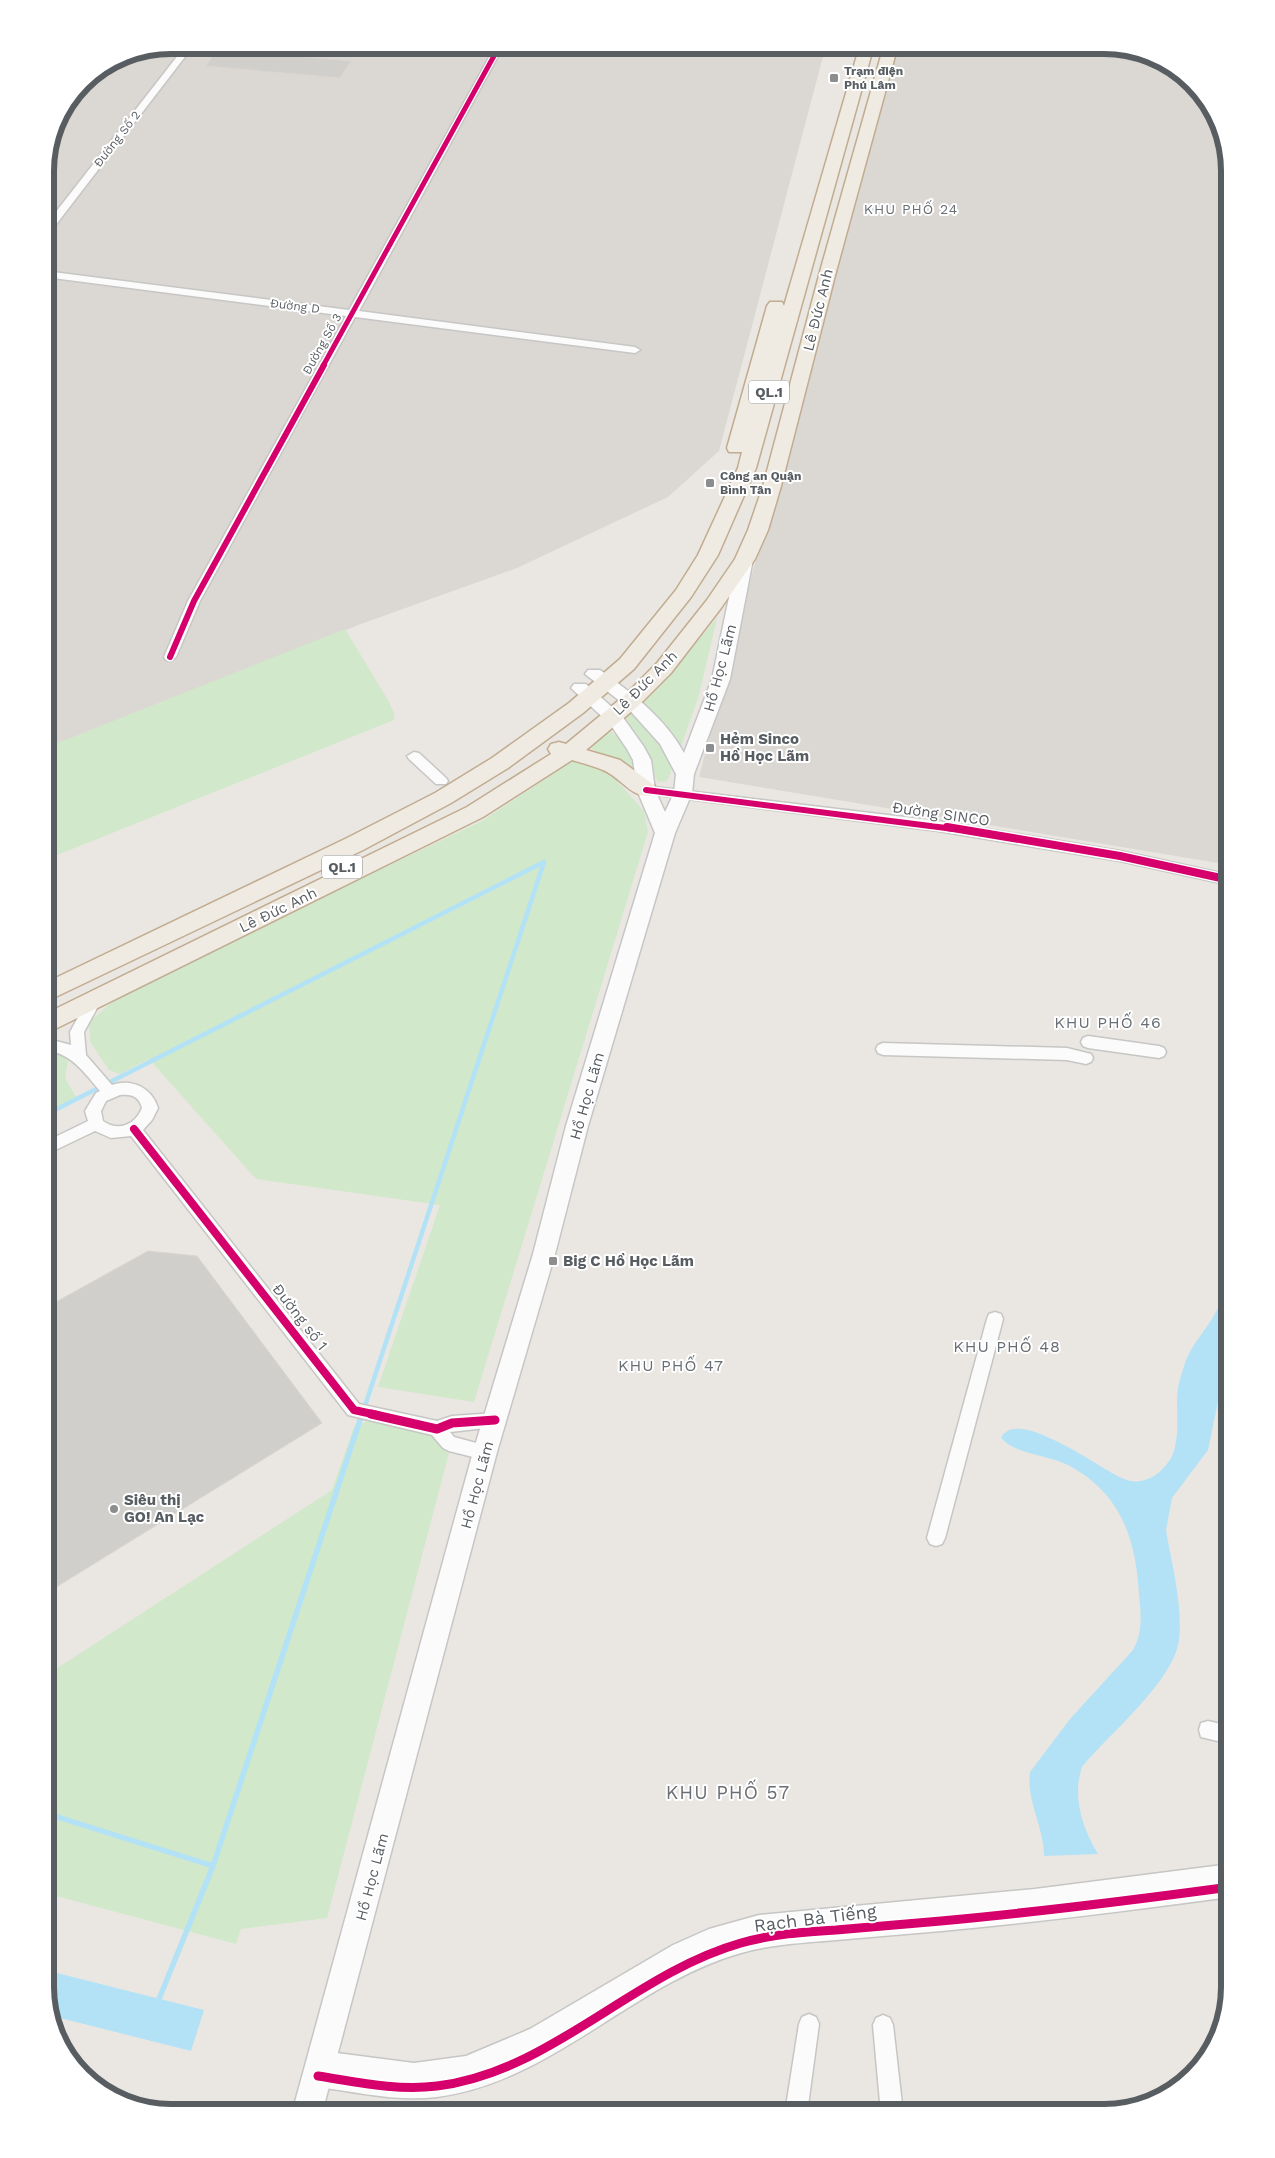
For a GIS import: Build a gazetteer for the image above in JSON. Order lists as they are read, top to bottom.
{
  "streets": {
    "highway": ["Lê Đức Anh", "QL.1"],
    "main road": ["Hồ Học Lãm"],
    "street": [
      "Đường Số 2",
      "Đường D",
      "Đường Số 3",
      "Đường SINCO",
      "Đường số 1",
      "Rạch Bà Tiếng"
    ]
  },
  "crossings": [
    ["Đường D", "Đường Số 3"],
    ["Lê Đức Anh", "Hồ Học Lãm"],
    ["Hồ Học Lãm", "Đường SINCO"],
    ["Hồ Học Lãm", "Đường số 1"],
    ["Hồ Học Lãm", "Rạch Bà Tiếng"]
  ],
  "districts": [
    "KHU PHỐ 24",
    "KHU PHỐ 46",
    "KHU PHỐ 48",
    "KHU PHỐ 47",
    "KHU PHỐ 57"
  ],
  "places": {
    "transit": [
      "Trạm điện Phú Lâm",
      "Công an Quận Bình Tân",
      "Hẻm Sinco Hồ Học Lãm",
      "Big C Hồ Học Lãm"
    ],
    "other": ["Siêu thị GO! An Lạc"]
  }
}
